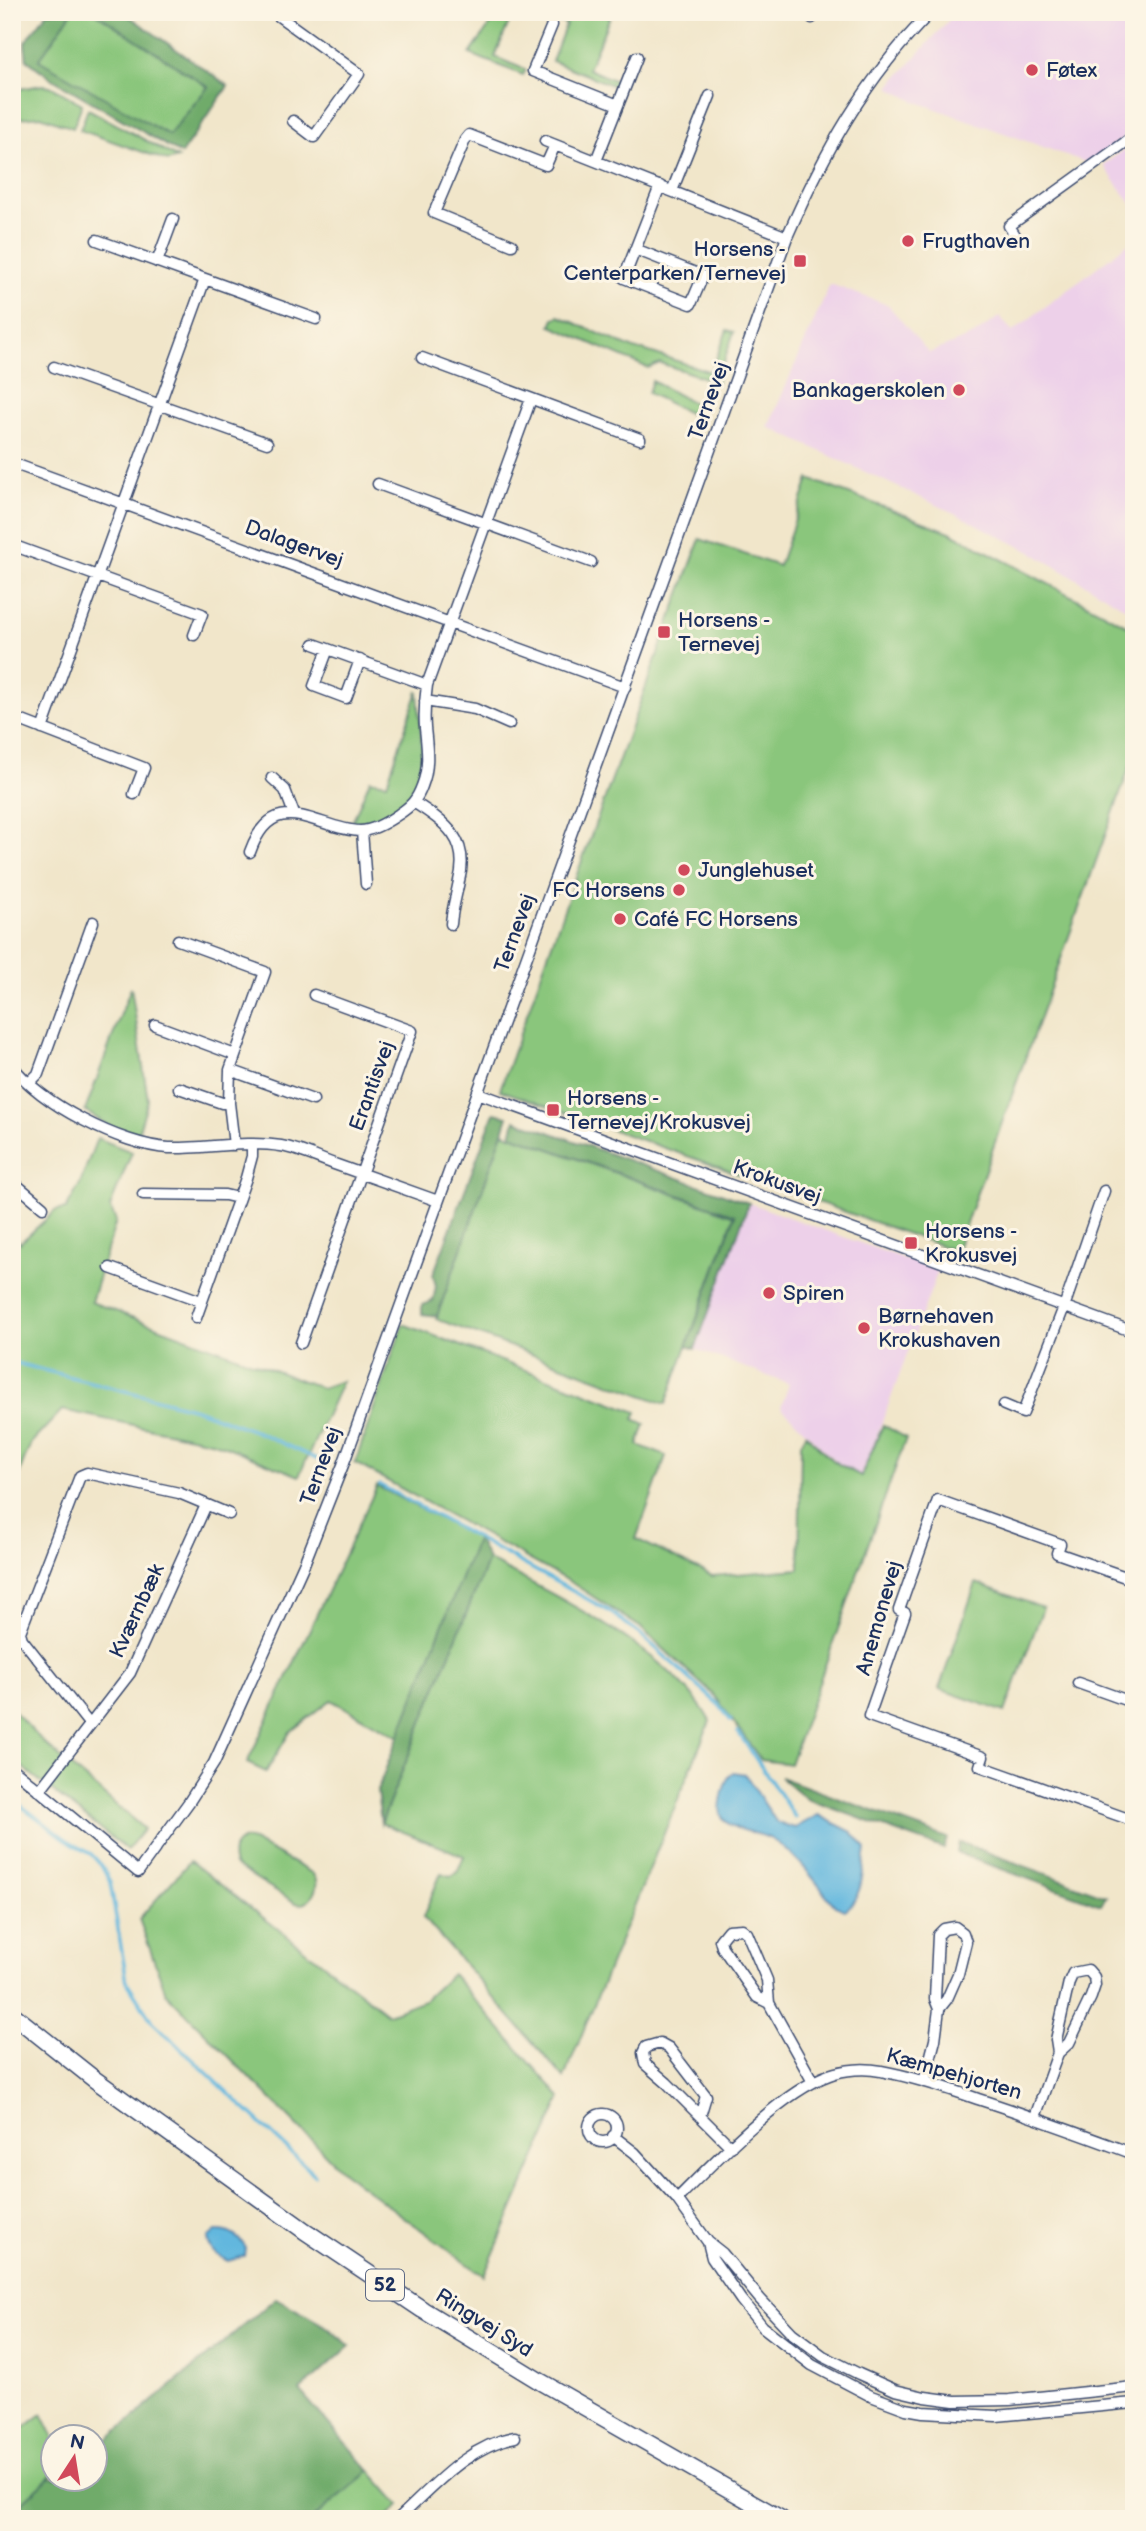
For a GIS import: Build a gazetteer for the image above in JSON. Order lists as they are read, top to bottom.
{
  "streets": {
    "highway": ["52", "Ringvej Syd"],
    "street": [
      "Ternevej",
      "Dalagervej",
      "Erantisvej",
      "Krokusvej",
      "Kværnbæk",
      "Anemonevej",
      "Kæmpehjorten"
    ]
  },
  "crossings": [
    ["Ternevej", "Dalagervej"],
    ["Ternevej", "Krokusvej"],
    ["Ternevej", "Kværnbæk"]
  ],
  "places": {
    "other": [
      "Føtex",
      "Frugthaven",
      "Bankagerskolen",
      "Junglehuset",
      "FC Horsens",
      "Café FC Horsens",
      "Spiren",
      "Børnehaven Krokushaven"
    ],
    "transit": [
      "Horsens - Centerparken/Ternevej",
      "Horsens - Ternevej",
      "Horsens - Ternevej/Krokusvej",
      "Horsens - Krokusvej"
    ]
  },
  "north": "top"
}
